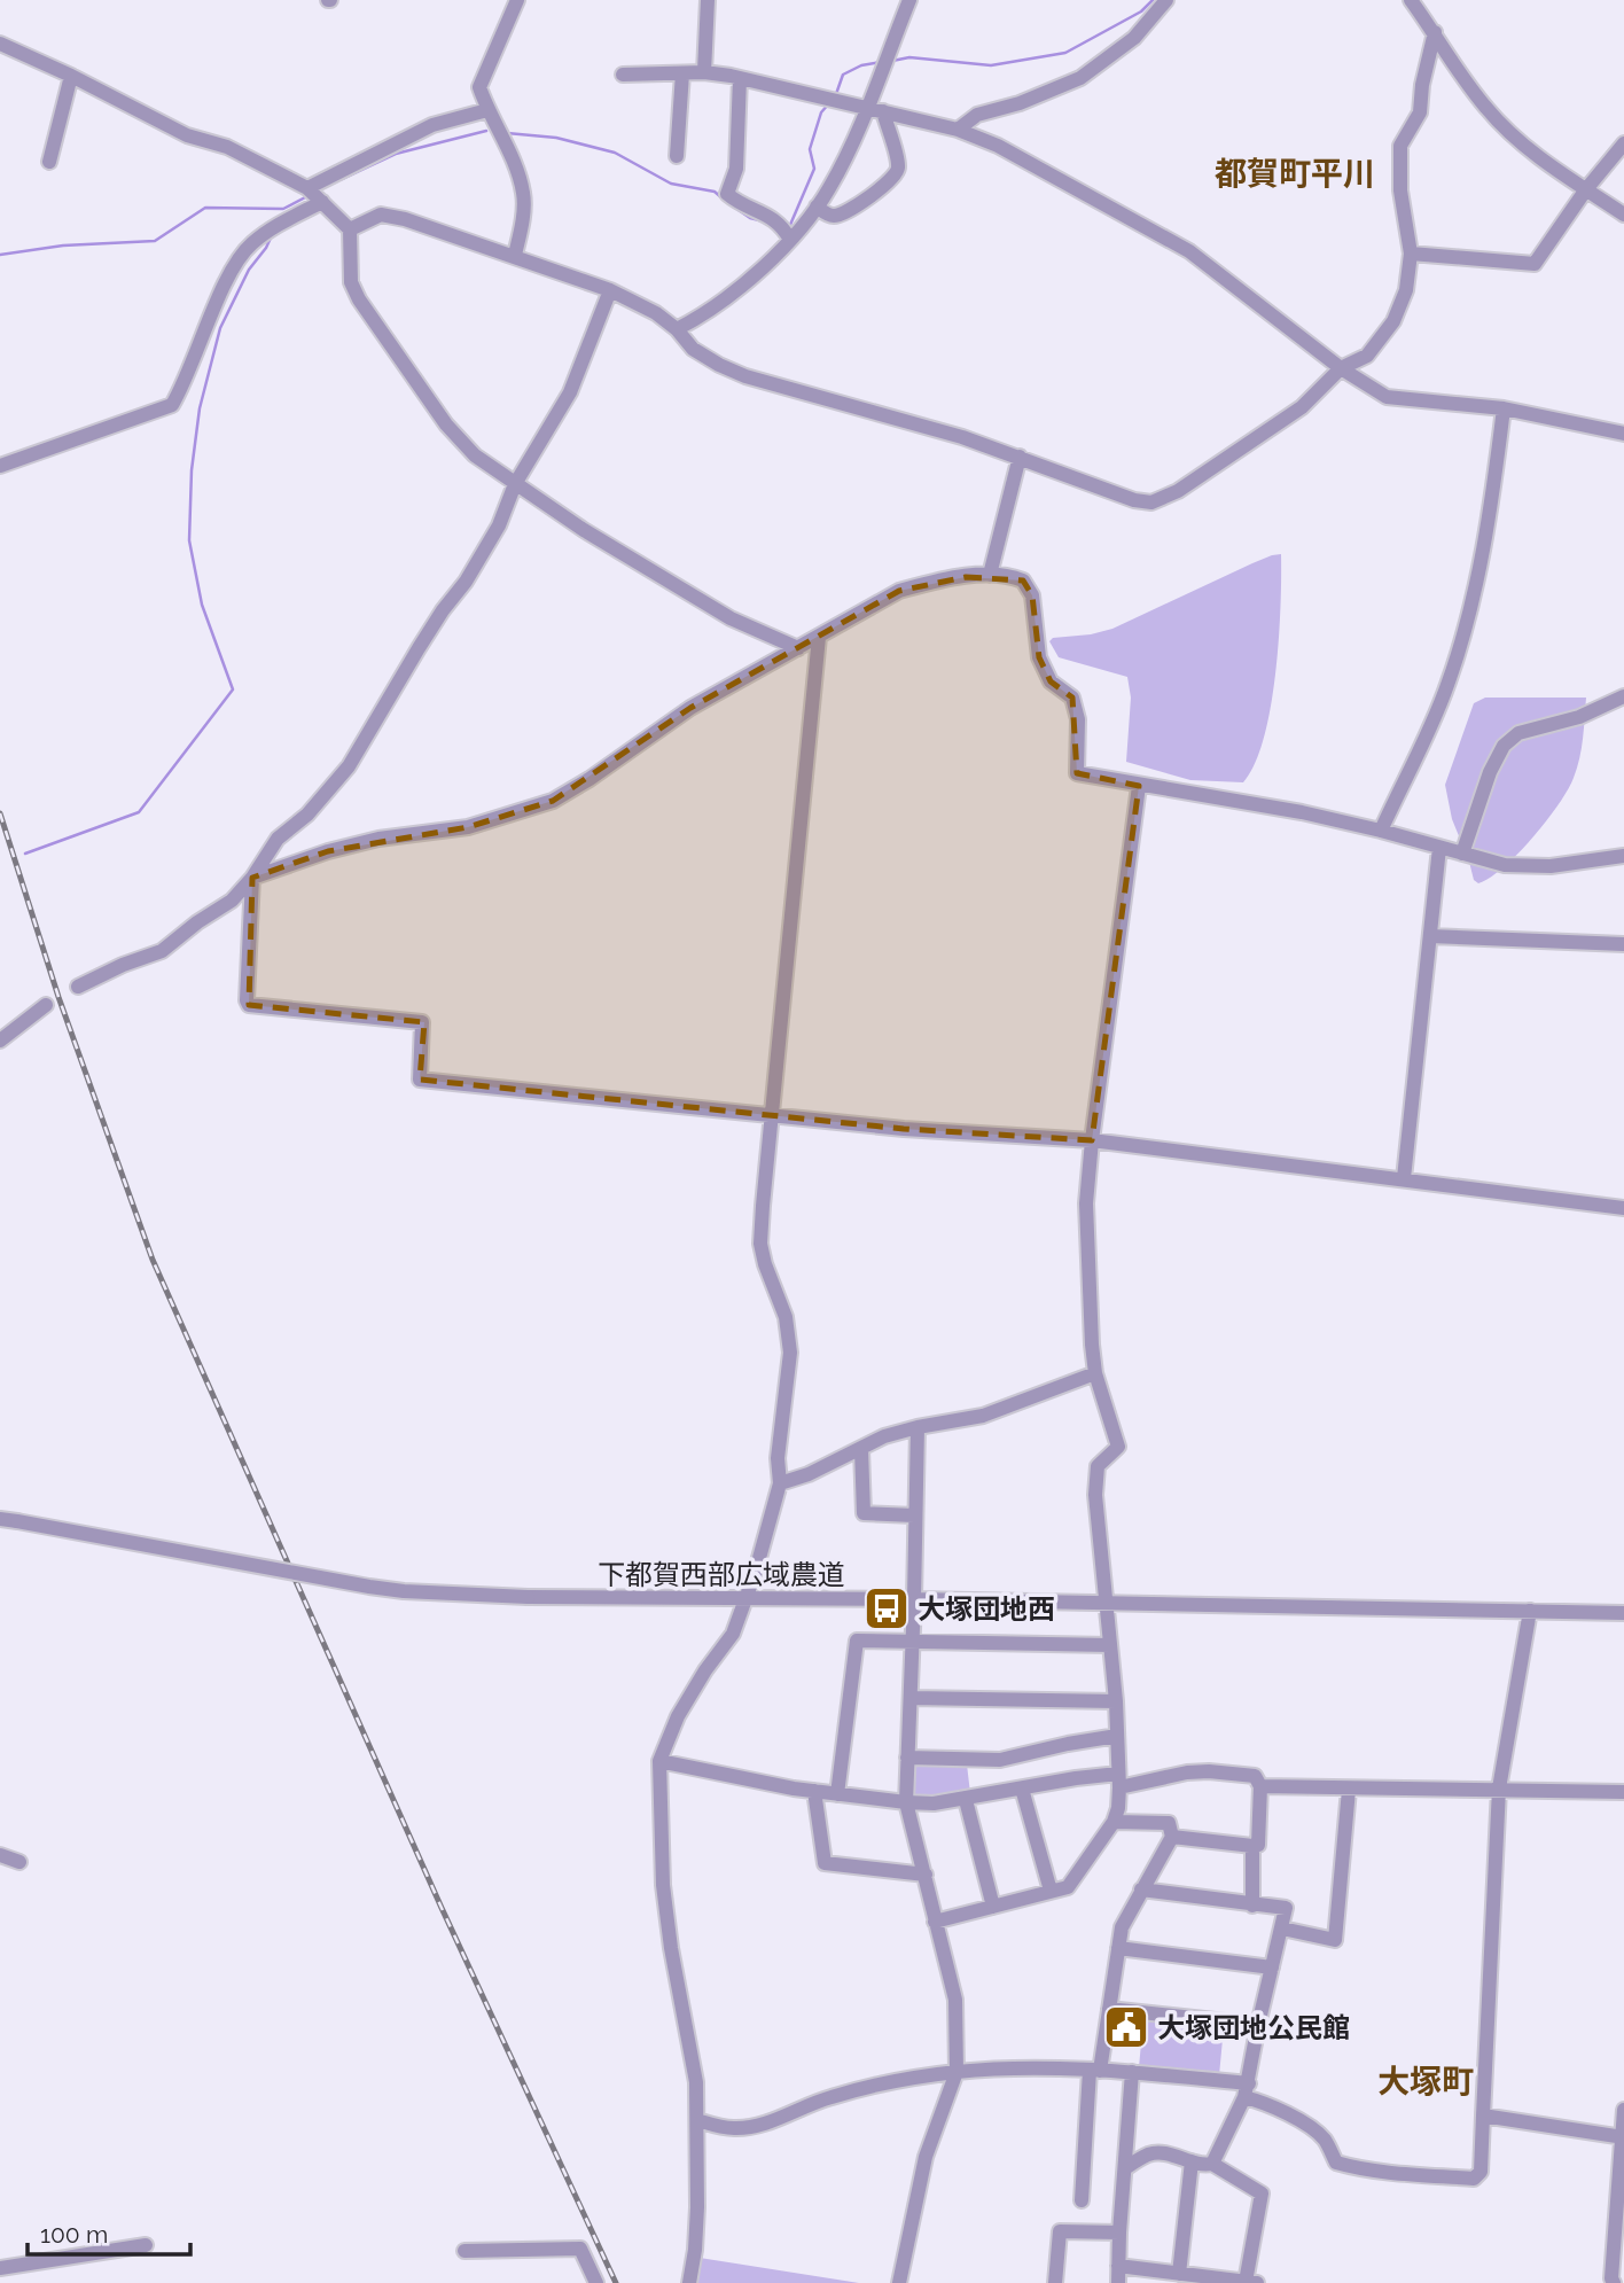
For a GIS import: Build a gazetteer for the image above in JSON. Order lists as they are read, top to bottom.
{
  "streets": {
    "street": ["下都賀西部広域農道"]
  },
  "districts": ["都賀町平川", "大塚町"],
  "places": {
    "bus stop": ["大塚団地西"],
    "public building": ["大塚団地公民館"]
  },
  "scale_bar": "100 m"
}
